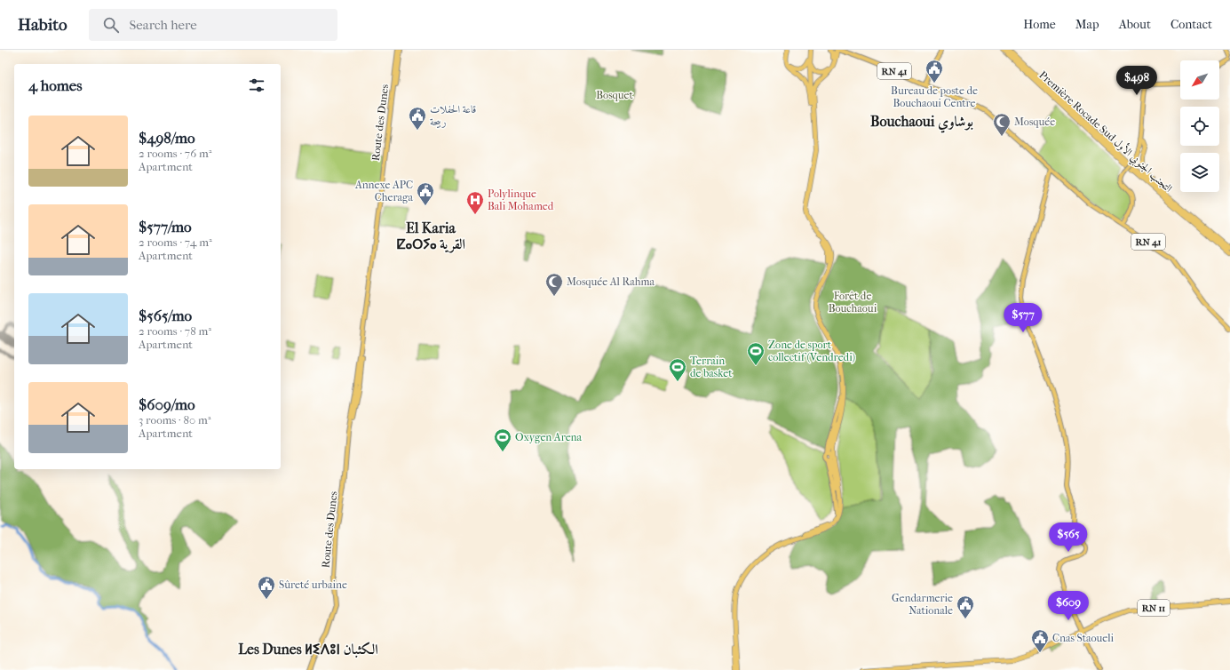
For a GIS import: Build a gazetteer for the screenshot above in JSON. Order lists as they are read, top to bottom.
{
  "streets": {
    "highway": ["Première Rocade Sud التجنب الجنوبي الأول", "RN 11"],
    "main road": ["RN 41", "Route des Dunes"]
  },
  "districts": ["Bouchaoui بوشاوي", "El Karia ⵇⴰⵔⵢⴰ القرية", "Les Dunes ⵍⵉⴷⵓⵏ الكثبان"],
  "parks": ["Bosquet", "Forêt de Bouchaoui"],
  "places": {
    "public building": [
      "Bureau de poste de Bouchaoui Centre",
      "قاعة الحفلات ربيحة",
      "Annexe APC Cheraga",
      "Sûreté urbaine",
      "Gendarmerie Nationale",
      "Cnas Staoueli"
    ],
    "mosque": ["Mosquée", "Mosquée Al Rahma"],
    "hospital": ["Polylinque Bali Mohamed"],
    "sports": ["Zone de sport collectif (Vendredi)", "Terrain de basket", "Oxygen Arena"]
  },
  "north": "bottom left",
  "page": {
    "header": "Habito",
    "search": "Search here",
    "nav": [
      "Home",
      "Map",
      "About",
      "Contact"
    ],
    "heading": "4 homes",
    "price": [
      "$498",
      "$577",
      "$565",
      "$609"
    ],
    "list": [
      {
        "name": "$498/mo",
        "note": "2 rooms · 76 m² · Apartment"
      },
      {
        "name": "$577/mo",
        "note": "2 rooms · 74 m² · Apartment"
      },
      {
        "name": "$565/mo",
        "note": "2 rooms · 78 m² · Apartment"
      },
      {
        "name": "$609/mo",
        "note": "3 rooms · 80 m² · Apartment"
      }
    ]
  }
}
